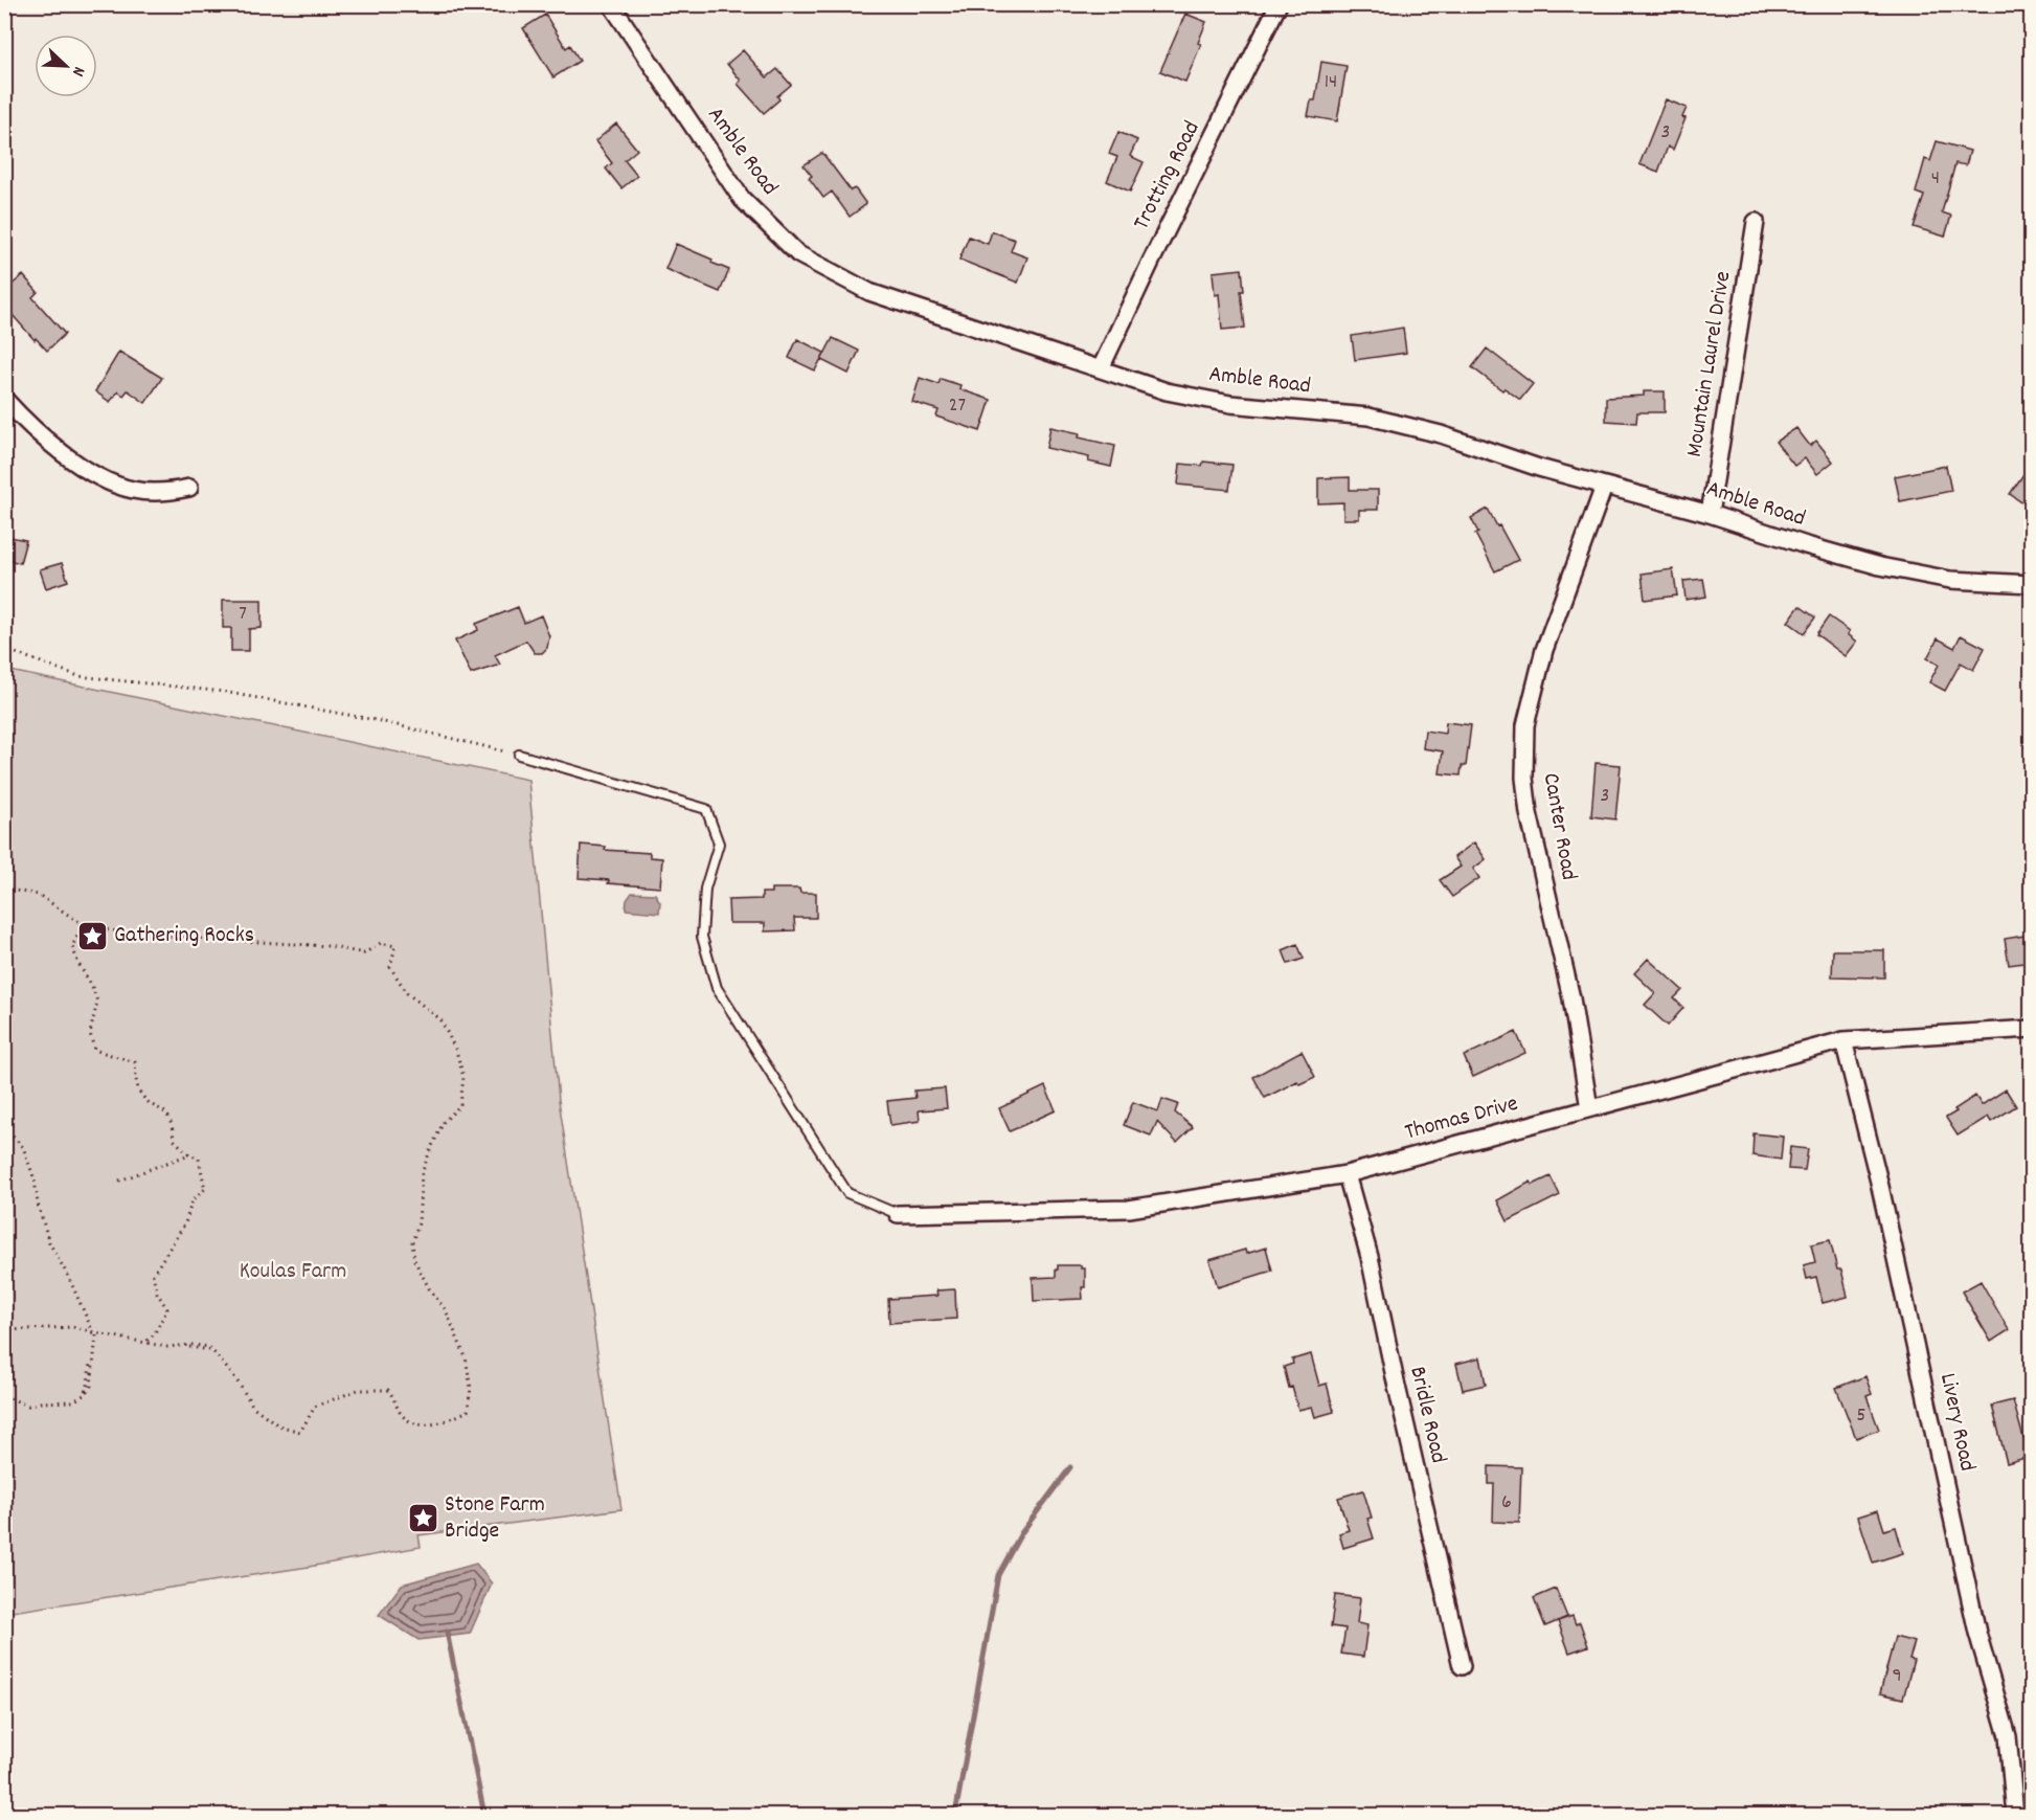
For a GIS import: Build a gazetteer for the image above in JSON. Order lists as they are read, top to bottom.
{
  "streets": {
    "street": [
      "Amble Road",
      "Trotting Road",
      "Mountain Laurel Drive",
      "Canter Road",
      "Thomas Drive",
      "Bridle Road",
      "Livery Road"
    ]
  },
  "crossings": [
    ["Amble Road", "Trotting Road"],
    ["Amble Road", "Mountain Laurel Drive"],
    ["Amble Road", "Canter Road"],
    ["Canter Road", "Thomas Drive"],
    ["Thomas Drive", "Bridle Road"],
    ["Thomas Drive", "Livery Road"]
  ],
  "parks": ["Koulas Farm"],
  "places": {
    "place": ["Gathering Rocks", "Stone Farm Bridge"]
  },
  "house_numbers": [
    "14",
    "3",
    "4",
    "27",
    "7",
    "3",
    "5",
    "6",
    "9"
  ],
  "north": "bottom right"
}
